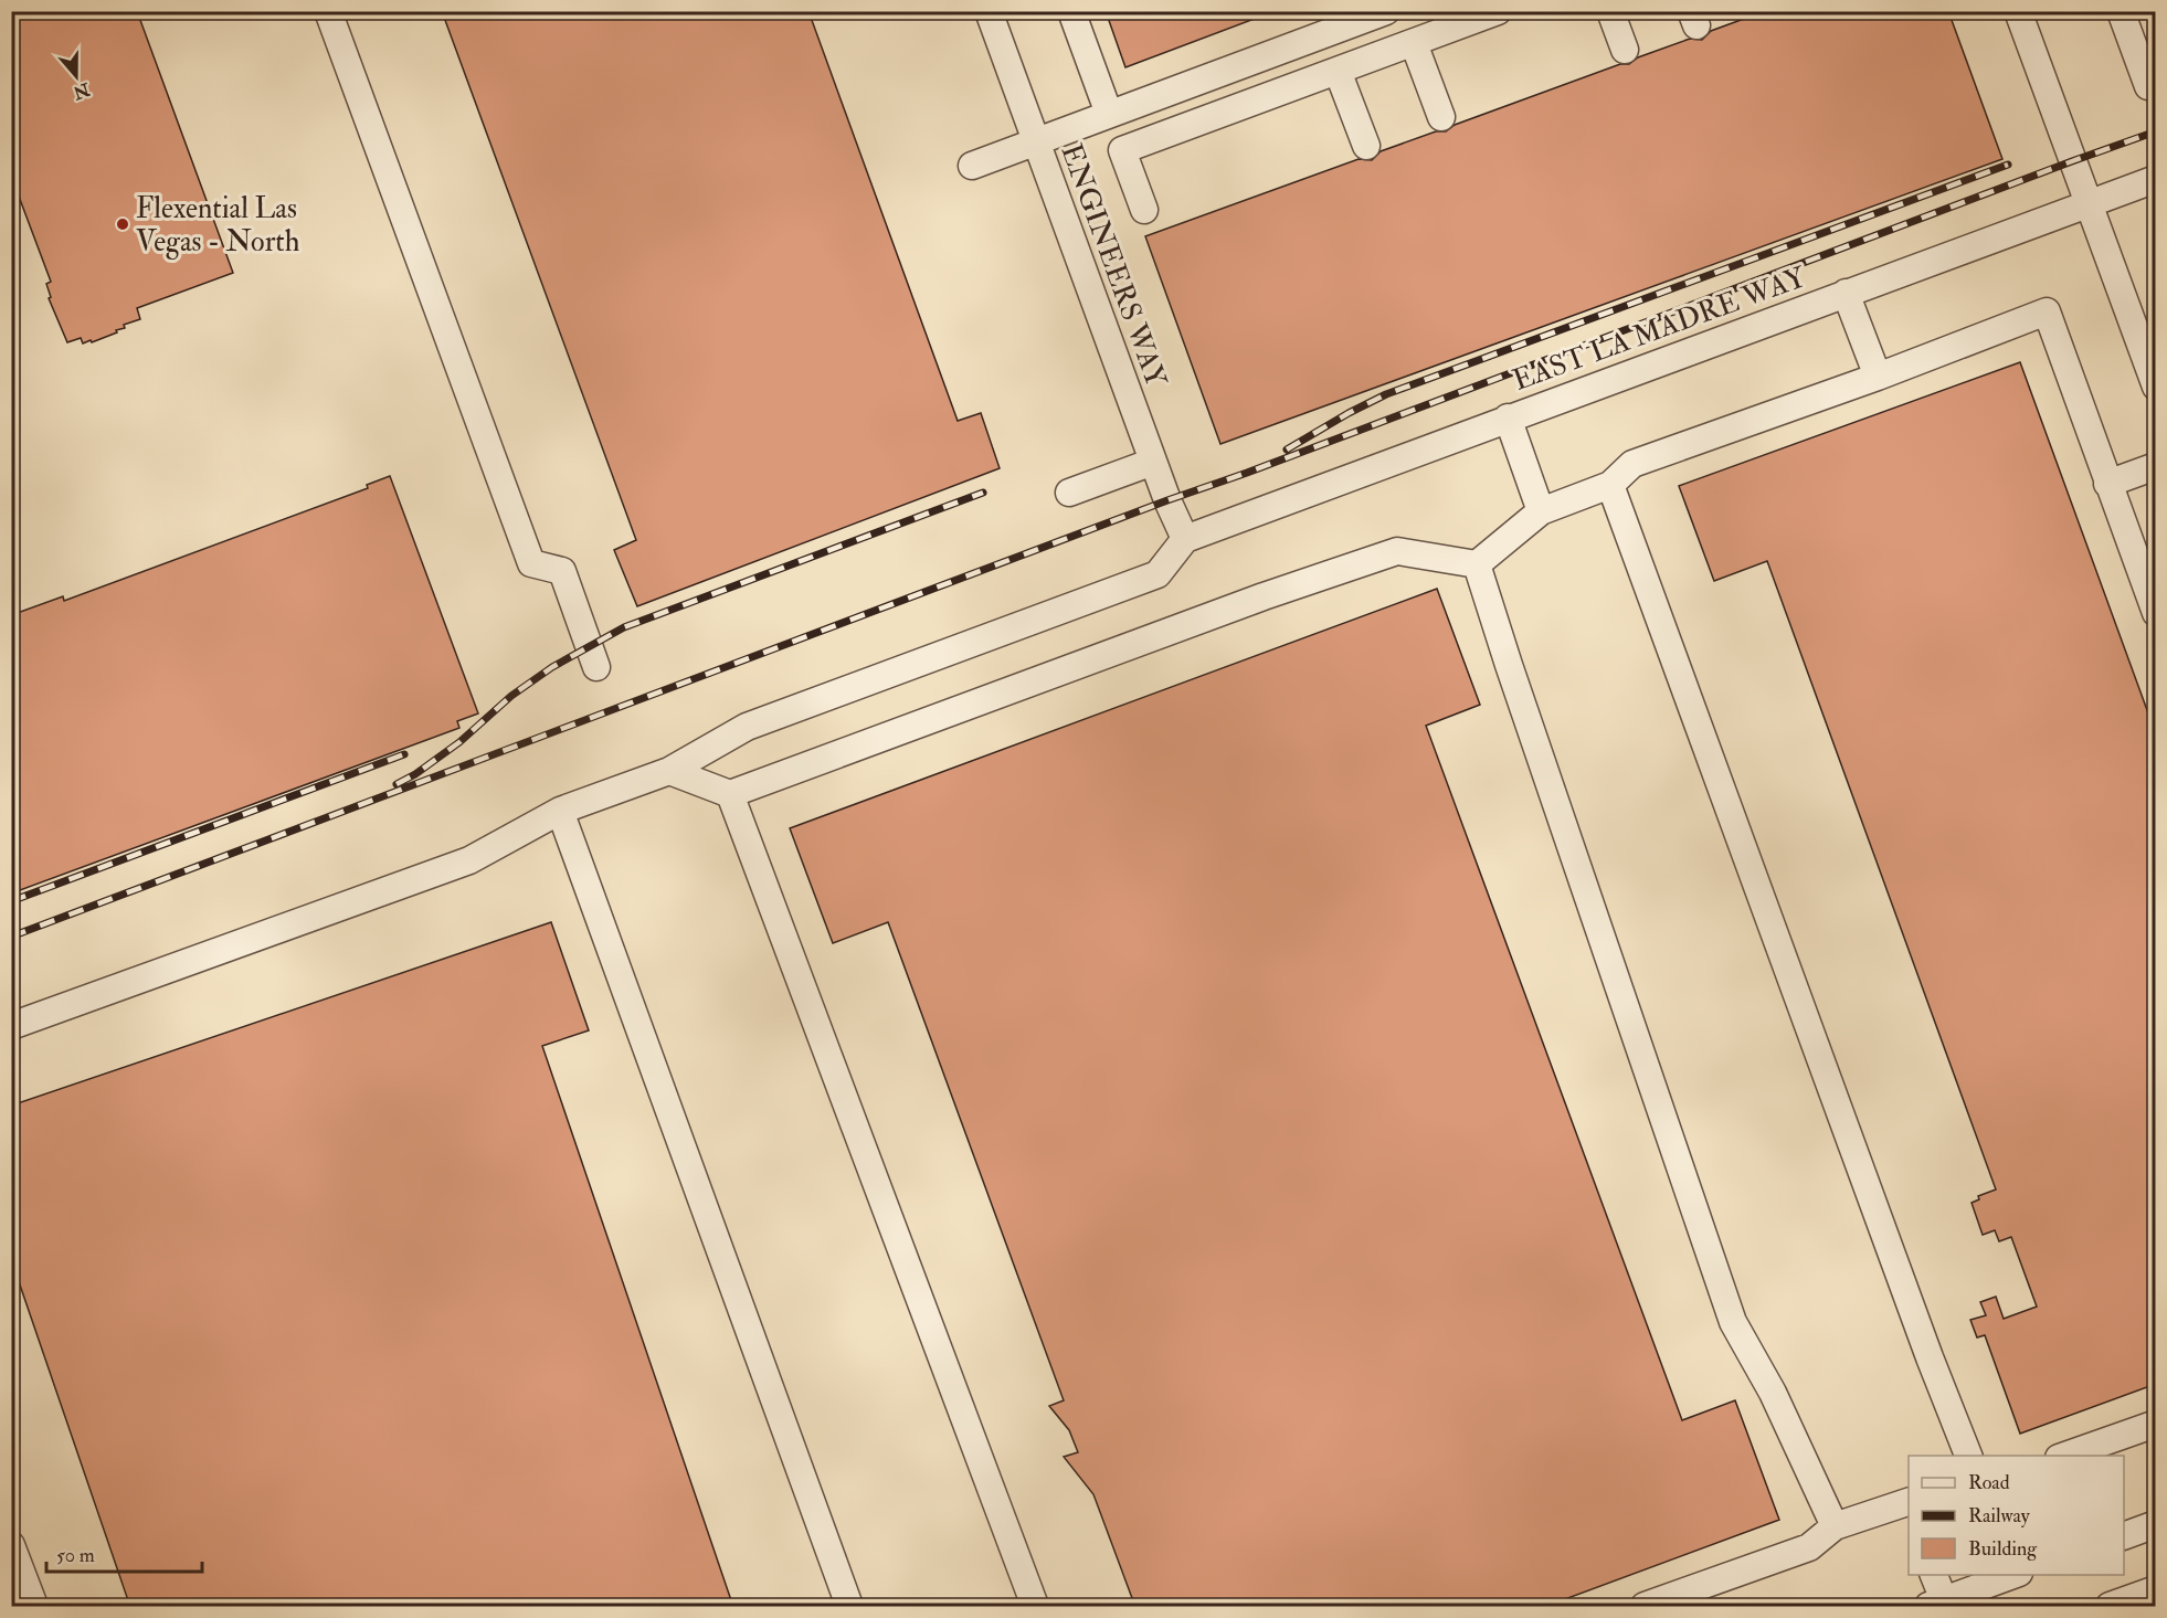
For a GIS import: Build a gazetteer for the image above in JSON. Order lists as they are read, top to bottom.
{
  "streets": {
    "street": ["ENGINEERS WAY", "EAST LA MADRE WAY"]
  },
  "crossings": [
    ["ENGINEERS WAY", "EAST LA MADRE WAY"]
  ],
  "places": ["Flexential Las Vegas - North"],
  "legend": ["Road", "Railway", "Building"],
  "scale_bar": "50 m",
  "north": "bottom"
}
